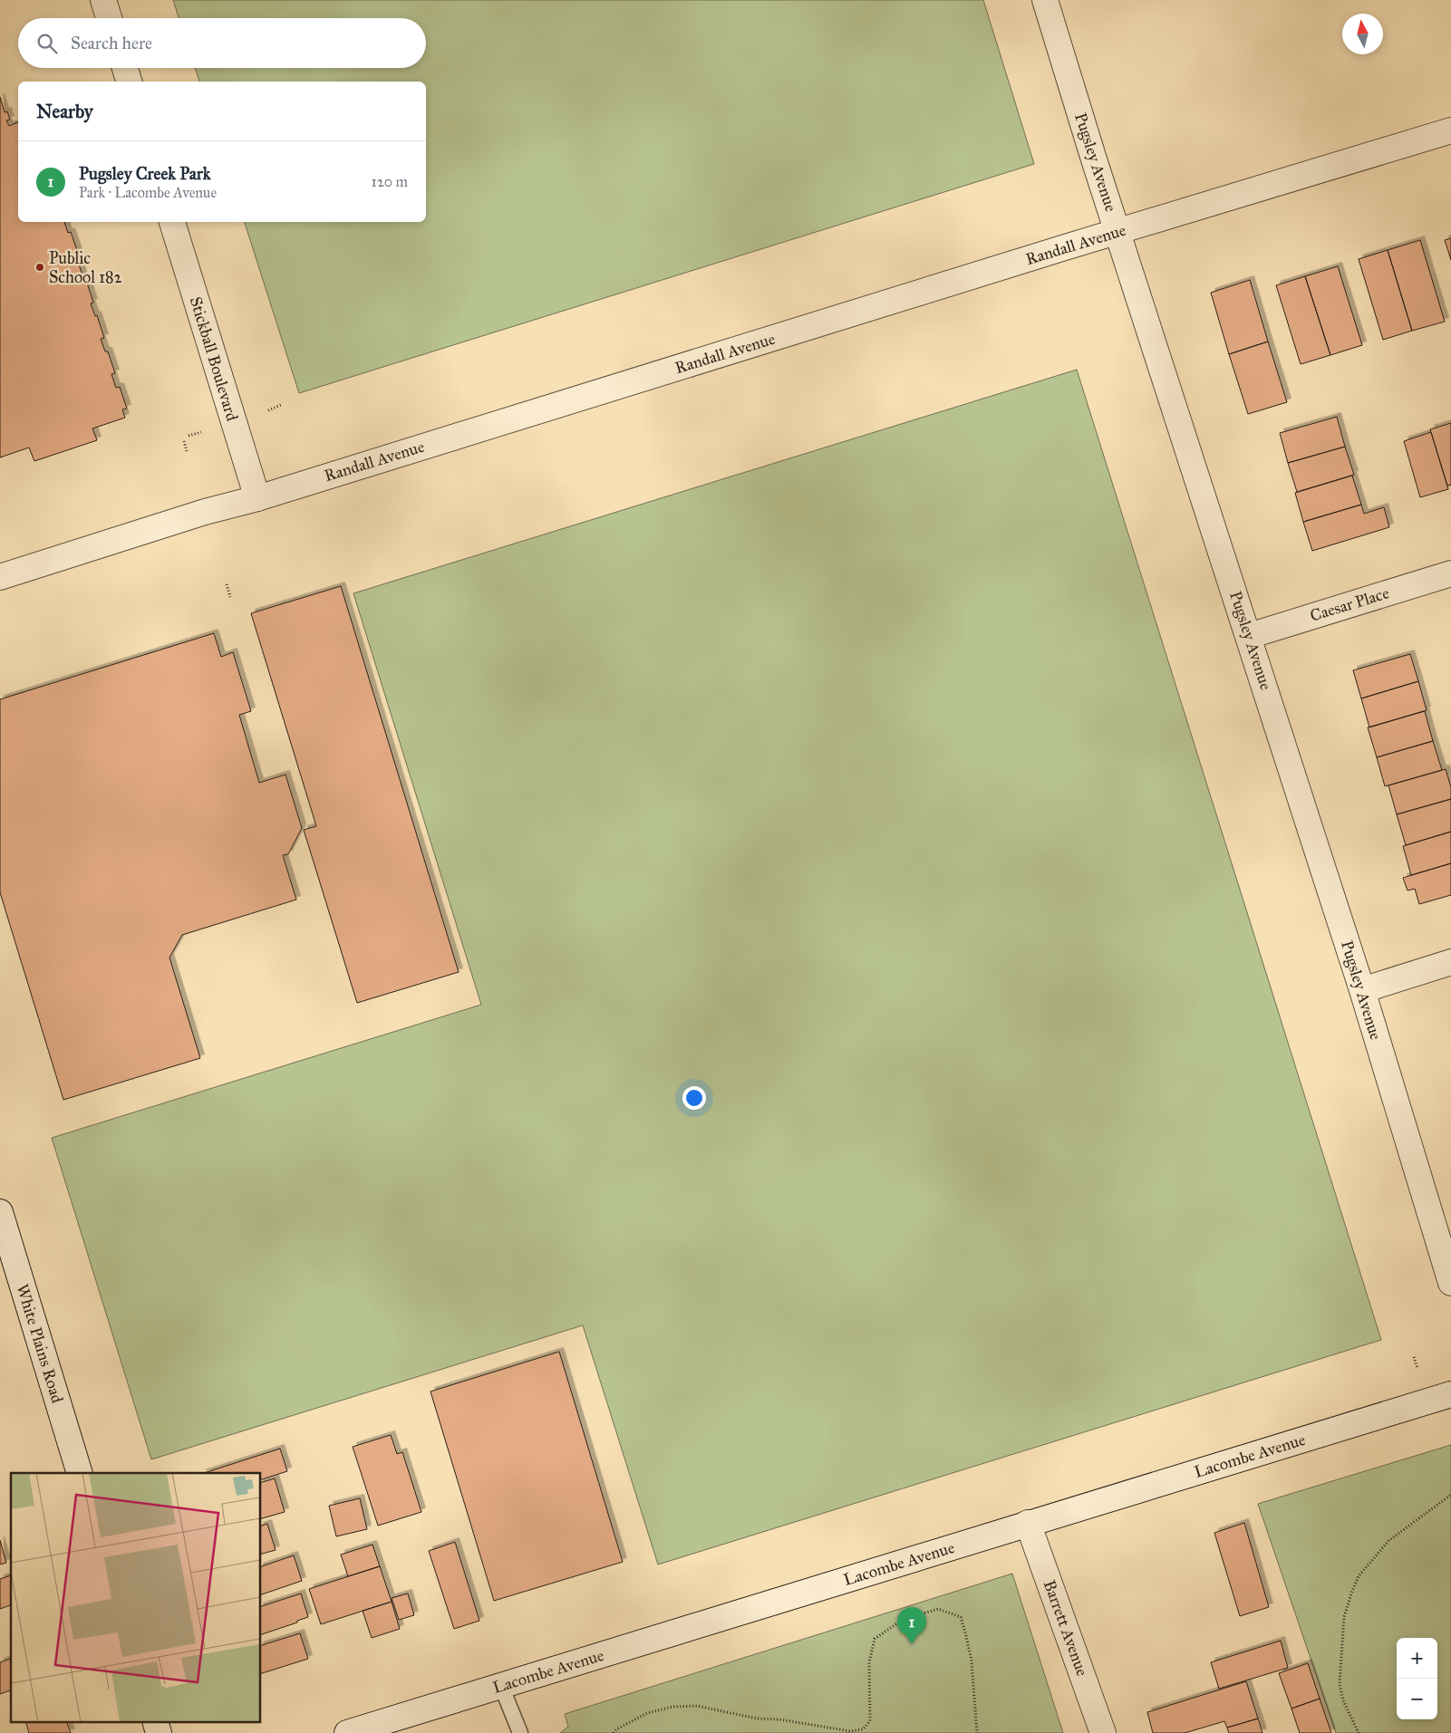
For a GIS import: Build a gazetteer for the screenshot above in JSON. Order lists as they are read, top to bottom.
{
  "streets": {
    "street": [
      "Pugsley Avenue",
      "Randall Avenue",
      "Stickball Boulevard",
      "Caesar Place",
      "White Plains Road",
      "Lacombe Avenue",
      "Barrett Avenue"
    ]
  },
  "crossings": [
    ["Pugsley Avenue", "Randall Avenue"],
    ["Pugsley Avenue", "Caesar Place"],
    ["Randall Avenue", "Stickball Boulevard"],
    ["Lacombe Avenue", "Barrett Avenue"]
  ],
  "places": ["Public School 182"],
  "north": "top",
  "page": {
    "search": "Search here",
    "heading": "Nearby",
    "list": [
      {
        "mark": "1",
        "name": "Pugsley Creek Park",
        "note": "Park · Lacombe Avenue",
        "value": "120 m"
      }
    ],
    "pins": "1",
    "map_buttons": ["+", "−"]
  }
}
